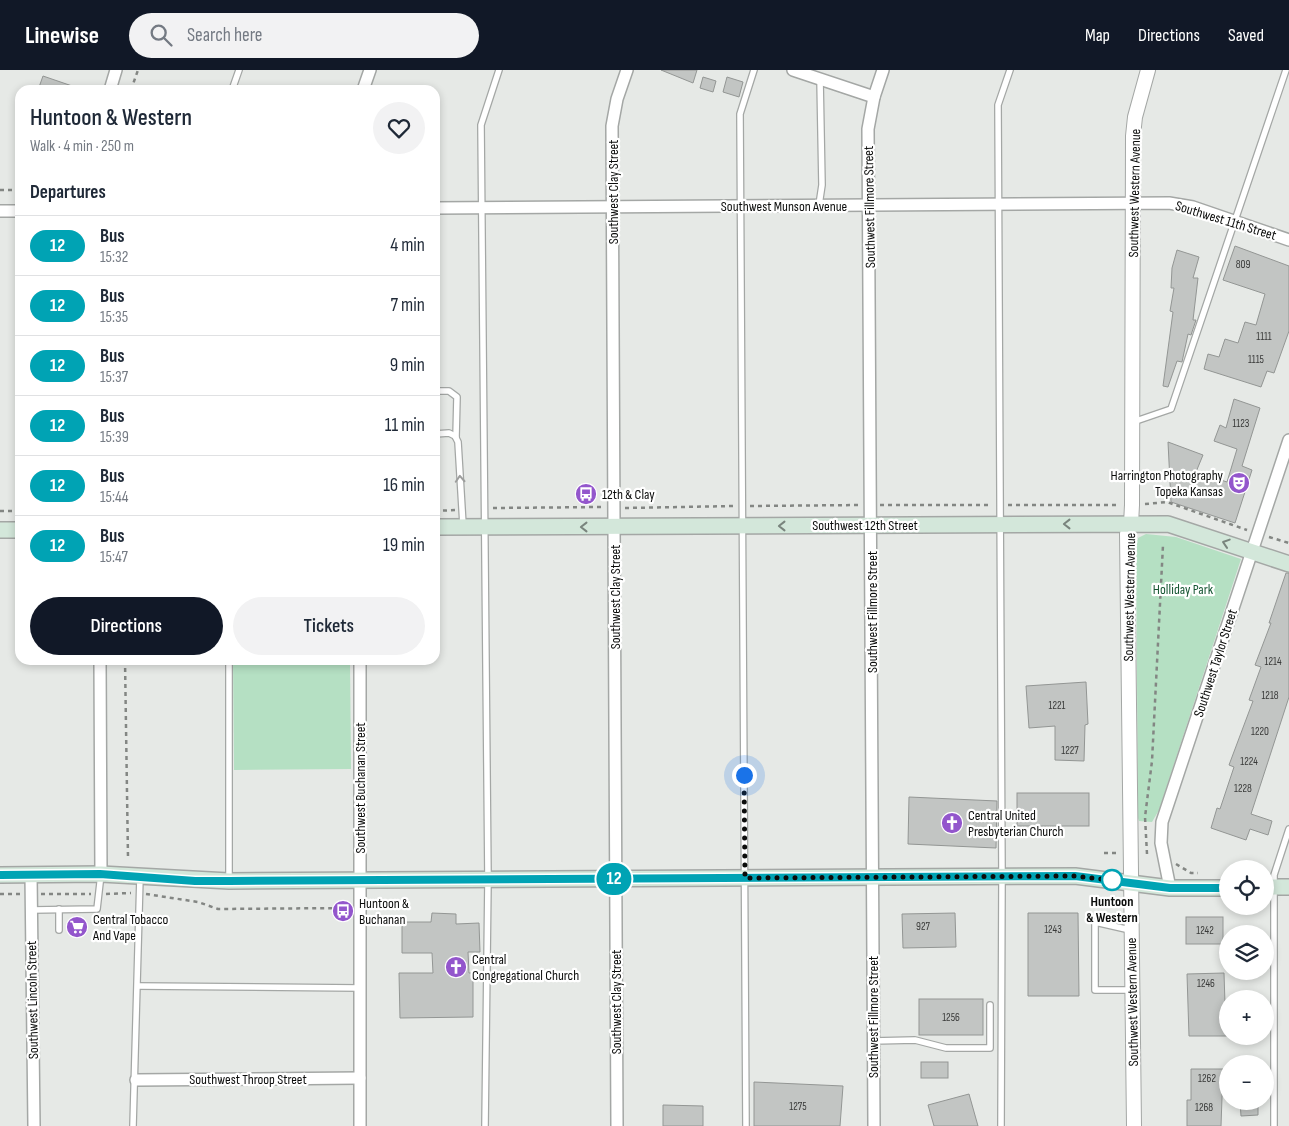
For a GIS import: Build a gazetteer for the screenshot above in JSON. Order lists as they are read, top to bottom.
{
  "streets": {
    "main road": ["Southwest 12th Street"],
    "street": [
      "Southwest Clay Street",
      "Southwest Western Avenue",
      "Southwest Munson Avenue",
      "Southwest Fillmore Street",
      "Southwest 11th Street",
      "Southwest Taylor Street",
      "Southwest Buchanan Street",
      "Southwest Lincoln Street",
      "Southwest Throop Street"
    ]
  },
  "crossings": [
    ["Southwest Clay Street", "Southwest Munson Avenue"],
    ["Southwest Clay Street", "Southwest 12th Street"],
    ["Southwest Western Avenue", "Southwest Munson Avenue"],
    ["Southwest Western Avenue", "Southwest 11th Street"],
    ["Southwest Western Avenue", "Southwest 12th Street"],
    ["Southwest Munson Avenue", "Southwest Fillmore Street"],
    ["Southwest Munson Avenue", "Southwest 11th Street"],
    ["Southwest Fillmore Street", "Southwest 12th Street"],
    ["Southwest 12th Street", "Southwest Taylor Street"],
    ["Southwest Buchanan Street", "Southwest Throop Street"]
  ],
  "one_way": ["Southwest 12th Street"],
  "parks": ["Holliday Park"],
  "places": {
    "theatre": ["Harrington Photography Topeka Kansas"],
    "bus stop": ["12th & Clay", "Huntoon & Buchanan"],
    "church": ["Central United Presbyterian Church", "Central Congregational Church"],
    "other": ["Huntoon & Western"],
    "supermarket": ["Central Tobacco And Vape"]
  },
  "lines": ["bus line 12"],
  "house_numbers": [
    "809",
    "1111",
    "1115",
    "1123",
    "1214",
    "1218",
    "1221",
    "1220",
    "1227",
    "1224",
    "1228",
    "927",
    "1243",
    "1242",
    "1246",
    "1256",
    "1262",
    "1275",
    "1268"
  ],
  "page": {
    "header": "Linewise",
    "search": "Search here",
    "nav": ["Map", "Directions", "Saved"],
    "on_map": "12",
    "heading": [
      ["Huntoon & Western", "Walk · 4 min · 250 m"],
      "Departures"
    ],
    "list": [
      {
        "mark": "12",
        "name": "Bus",
        "note": "15:32",
        "value": "4 min"
      },
      {
        "mark": "12",
        "name": "Bus",
        "note": "15:35",
        "value": "7 min"
      },
      {
        "mark": "12",
        "name": "Bus",
        "note": "15:37",
        "value": "9 min"
      },
      {
        "mark": "12",
        "name": "Bus",
        "note": "15:39",
        "value": "11 min"
      },
      {
        "mark": "12",
        "name": "Bus",
        "note": "15:44",
        "value": "16 min"
      },
      {
        "mark": "12",
        "name": "Bus",
        "note": "15:47",
        "value": "19 min"
      }
    ],
    "buttons": ["Directions", "Tickets"],
    "map_buttons": ["+", "−"]
  }
}
